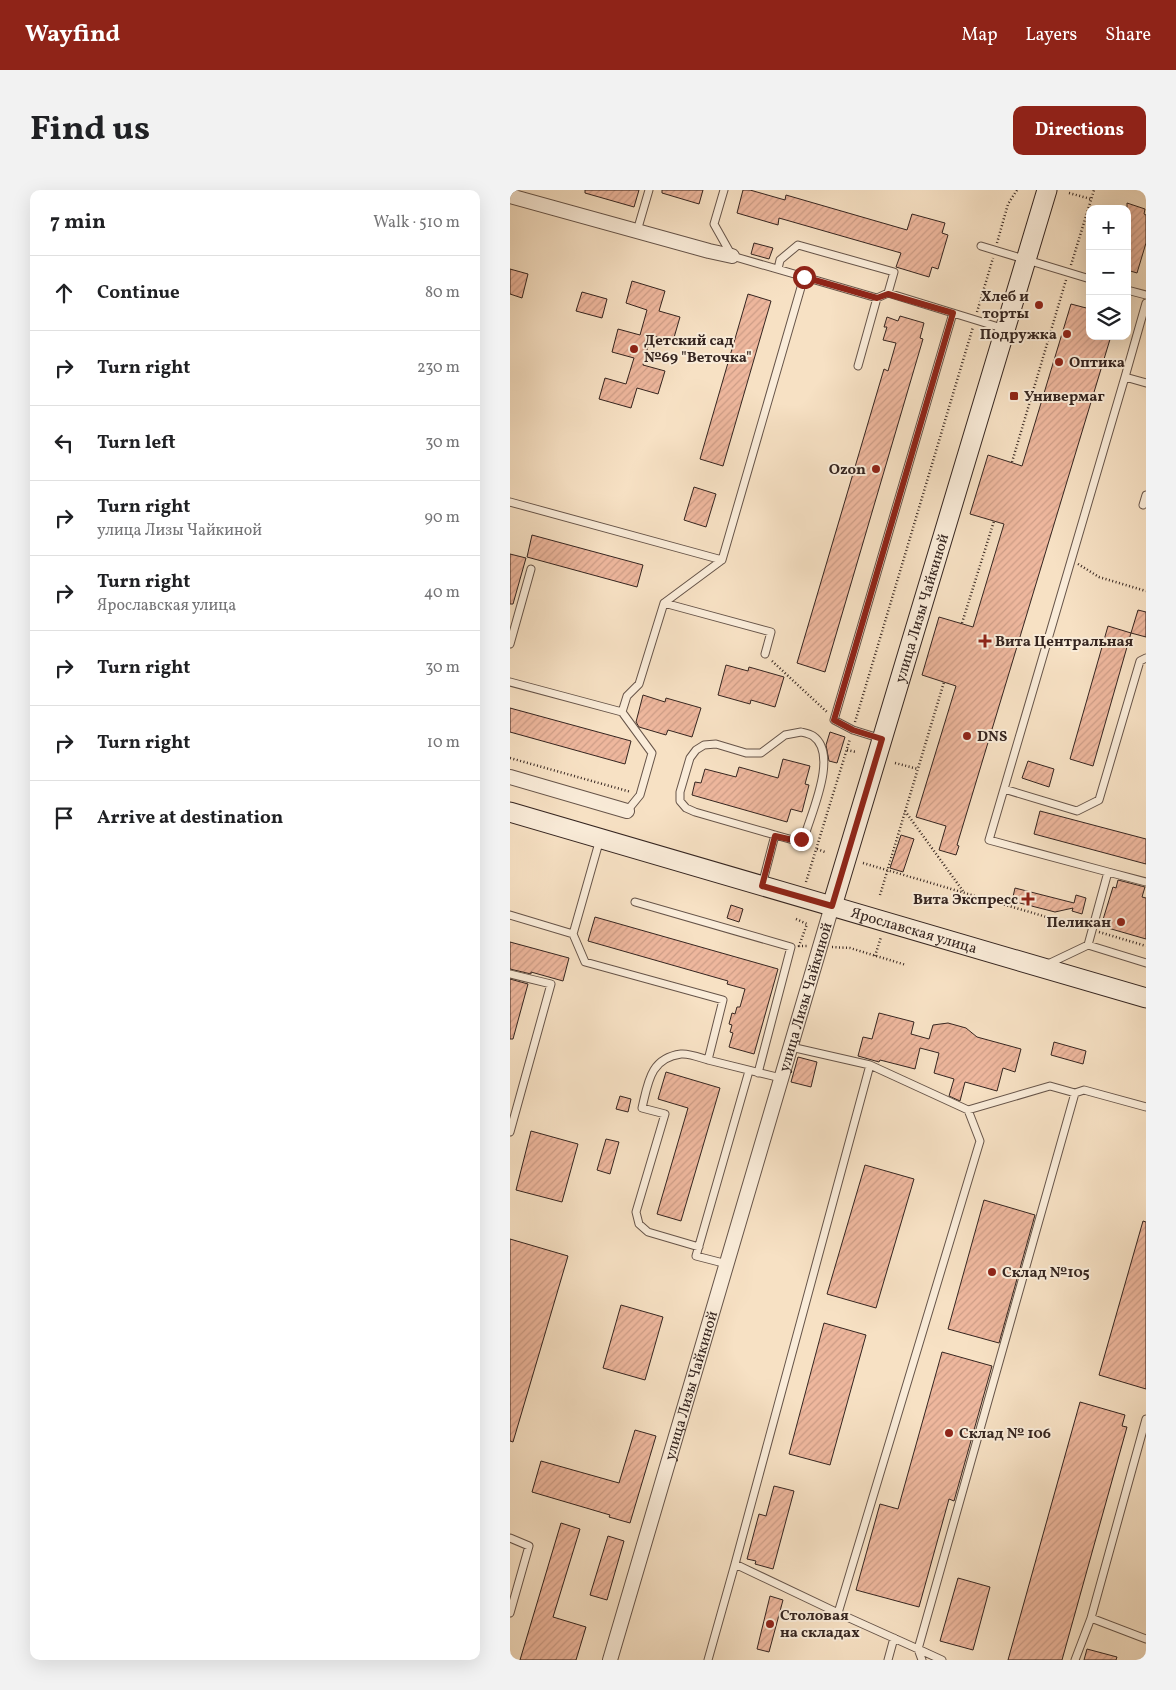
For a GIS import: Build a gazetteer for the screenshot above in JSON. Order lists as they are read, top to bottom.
{
  "streets": {
    "main road": ["улица Лизы Чайкиной", "Ярославская улица"]
  },
  "crossings": [
    ["улица Лизы Чайкиной", "Ярославская улица"]
  ],
  "places": {
    "other": [
      "Хлеб и торты",
      "Подружка",
      "Детский сад №69 \"Веточка\"",
      "Оптика",
      "Ozon",
      "DNS",
      "Пеликан",
      "Склад №105",
      "Склад № 106",
      "Столовая на складах"
    ],
    "transit": ["Универмаг"],
    "health": ["Вита Центральная", "Вита Экспресс"]
  },
  "page": {
    "header": "Wayfind",
    "nav": ["Map", "Layers", "Share"],
    "title": "Find us",
    "buttons": "Directions",
    "heading": ["7 min", "Walk · 510 m"],
    "map_buttons": ["+", "−"],
    "list": [
      ["Continue", "80 m"],
      ["Turn right", "230 m"],
      ["Turn left", "30 m"],
      ["Turn right", "улица Лизы Чайкиной", "90 m"],
      ["Turn right", "Ярославская улица", "40 m"],
      ["Turn right", "30 m"],
      ["Turn right", "10 m"],
      "Arrive at destination"
    ]
  }
}
